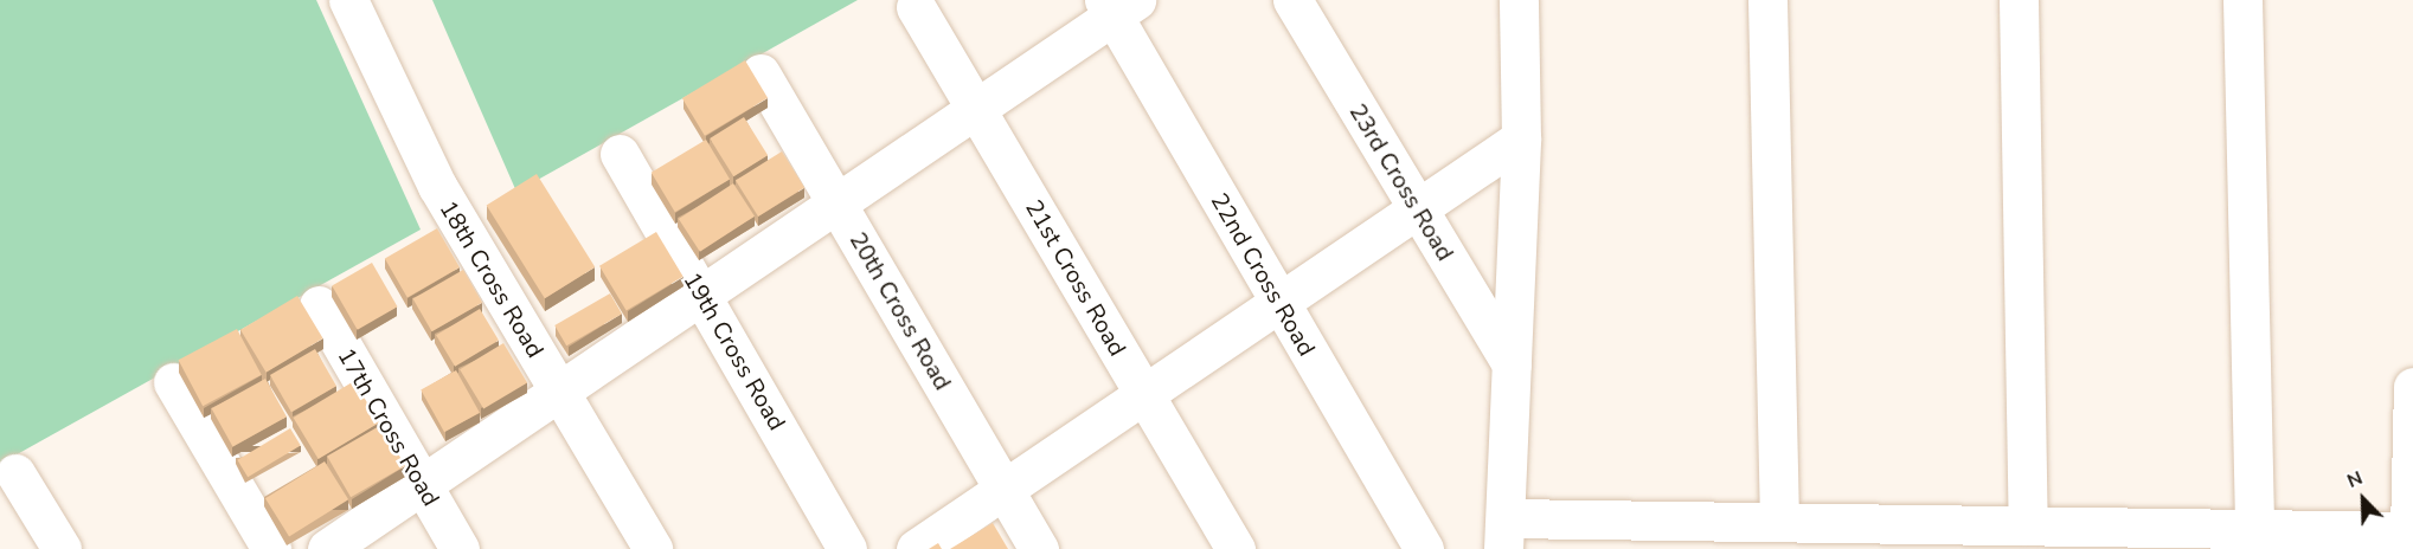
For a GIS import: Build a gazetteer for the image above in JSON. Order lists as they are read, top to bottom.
{
  "streets": {
    "street": [
      "23rd Cross Road",
      "22nd Cross Road",
      "21st Cross Road",
      "18th Cross Road",
      "20th Cross Road",
      "19th Cross Road",
      "17th Cross Road"
    ]
  },
  "north": "top left"
}
